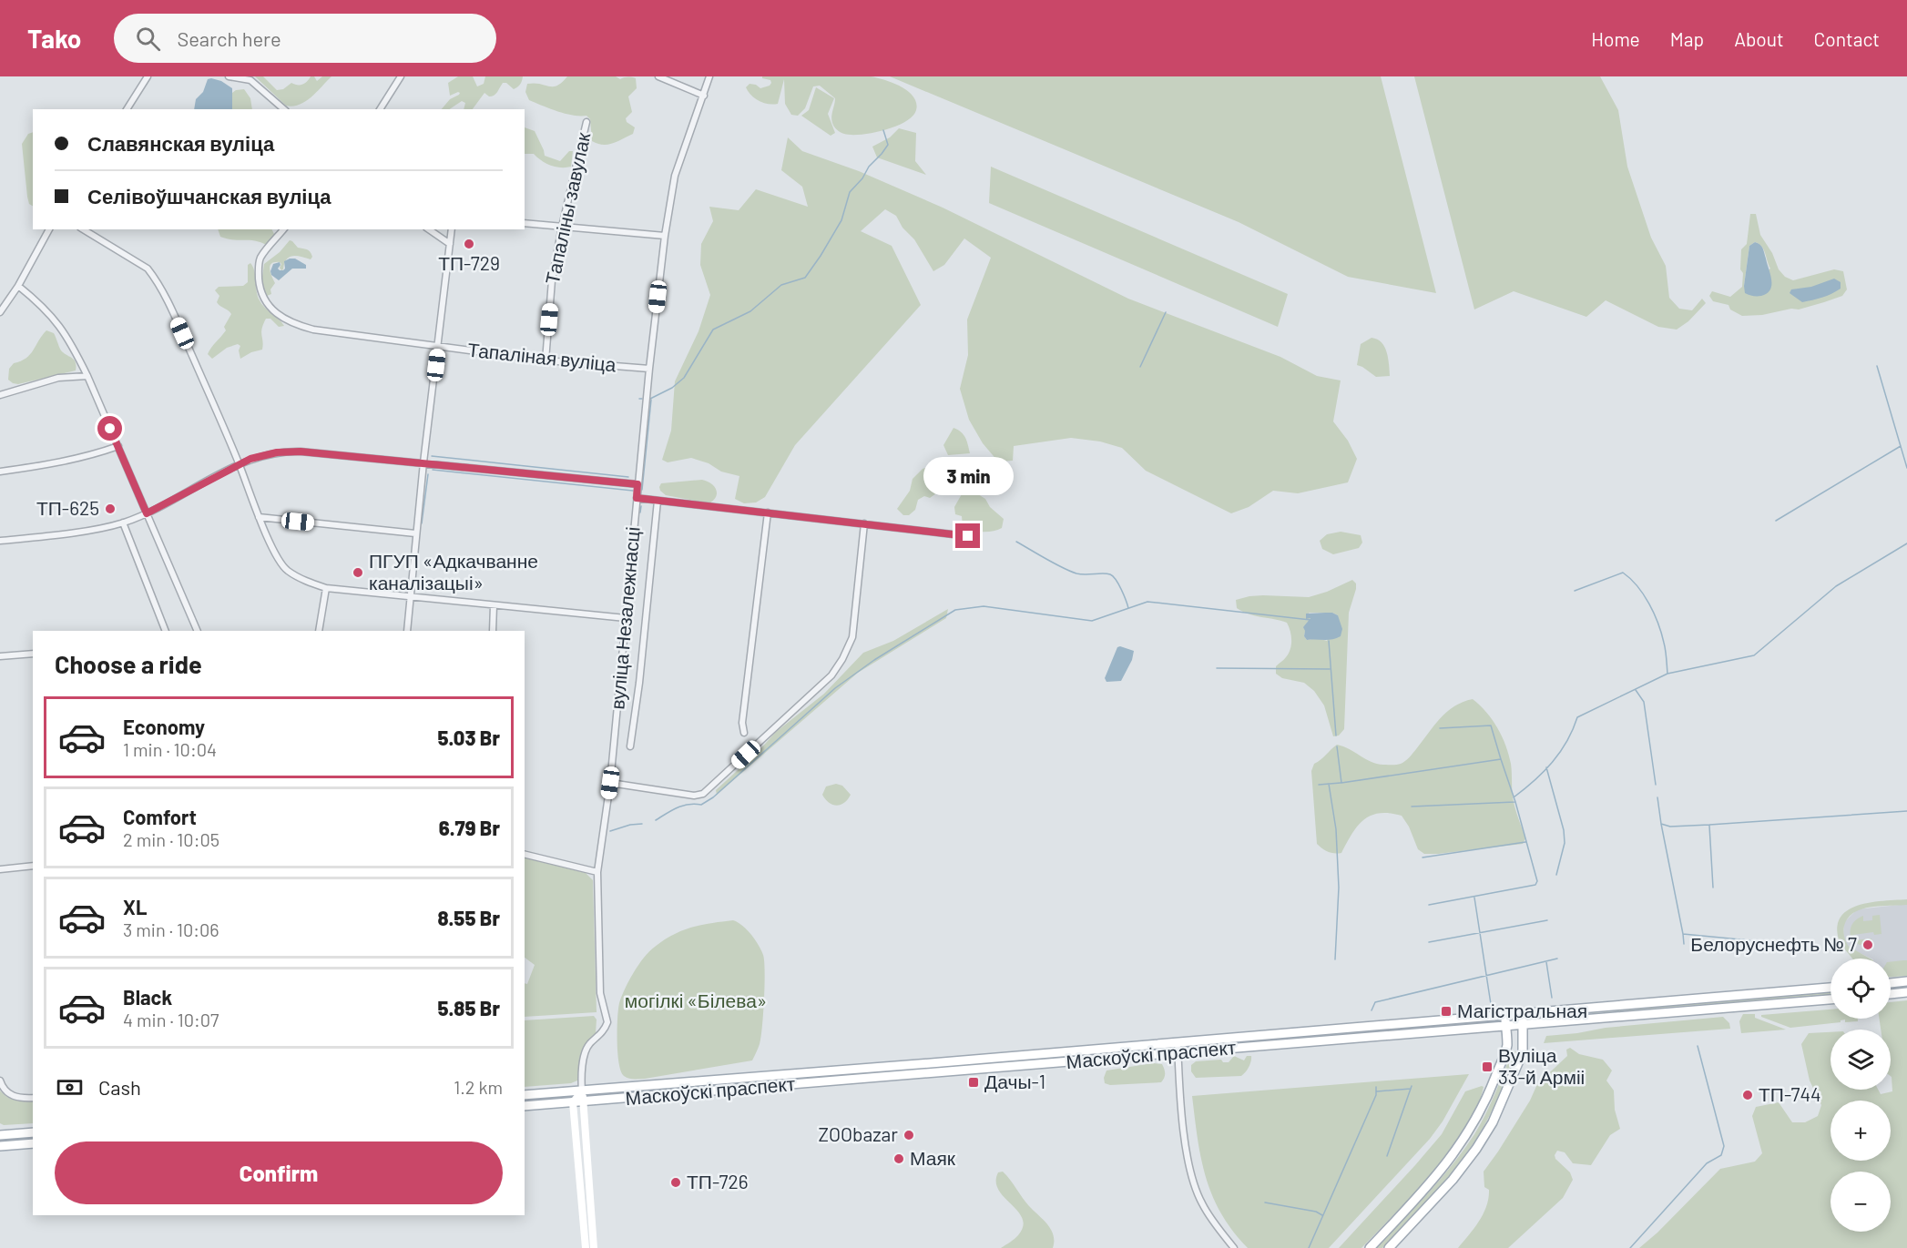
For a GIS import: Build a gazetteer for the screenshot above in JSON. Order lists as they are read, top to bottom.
{
  "streets": {
    "main road": ["Маскоўскі праспект"],
    "street": ["Тапаліны завулак", "Тапаліная вуліца", "вуліца Незалежнасці"]
  },
  "crossings": [
    ["Тапаліны завулак", "Тапаліная вуліца"],
    ["Тапаліная вуліца", "вуліца Незалежнасці"],
    ["вуліца Незалежнасці", "Маскоўскі праспект"]
  ],
  "parks": ["могілкі «Білева»"],
  "places": {
    "other": [
      "ТП-729",
      "ТП-625",
      "ПГУП «Адкачванне каналізацыі»",
      "Белоруснефть № 7",
      "ТП-744",
      "ZOObazar",
      "Маяк",
      "ТП-726"
    ],
    "transit": ["Магістральная", "Вуліца 33-й Арміі", "Дачы-1"]
  },
  "page": {
    "header": "Tako",
    "search": "Search here",
    "nav": [
      "Home",
      "Map",
      "About",
      "Contact"
    ],
    "banner": ["Славянская вуліца", "Селівоўшчанская вуліца"],
    "bubble": "3 min",
    "heading": "Choose a ride",
    "list": [
      {
        "name": "Economy",
        "note": "1 min · 10:04",
        "value": "5.03 Br"
      },
      {
        "name": "Comfort",
        "note": "2 min · 10:05",
        "value": "6.79 Br"
      },
      {
        "name": "XL",
        "note": "3 min · 10:06",
        "value": "8.55 Br"
      },
      {
        "name": "Black",
        "note": "4 min · 10:07",
        "value": "5.85 Br"
      }
    ],
    "map_buttons": ["+", "−"],
    "pay": ["Cash", "1.2 km"],
    "buttons": "Confirm"
  }
}
